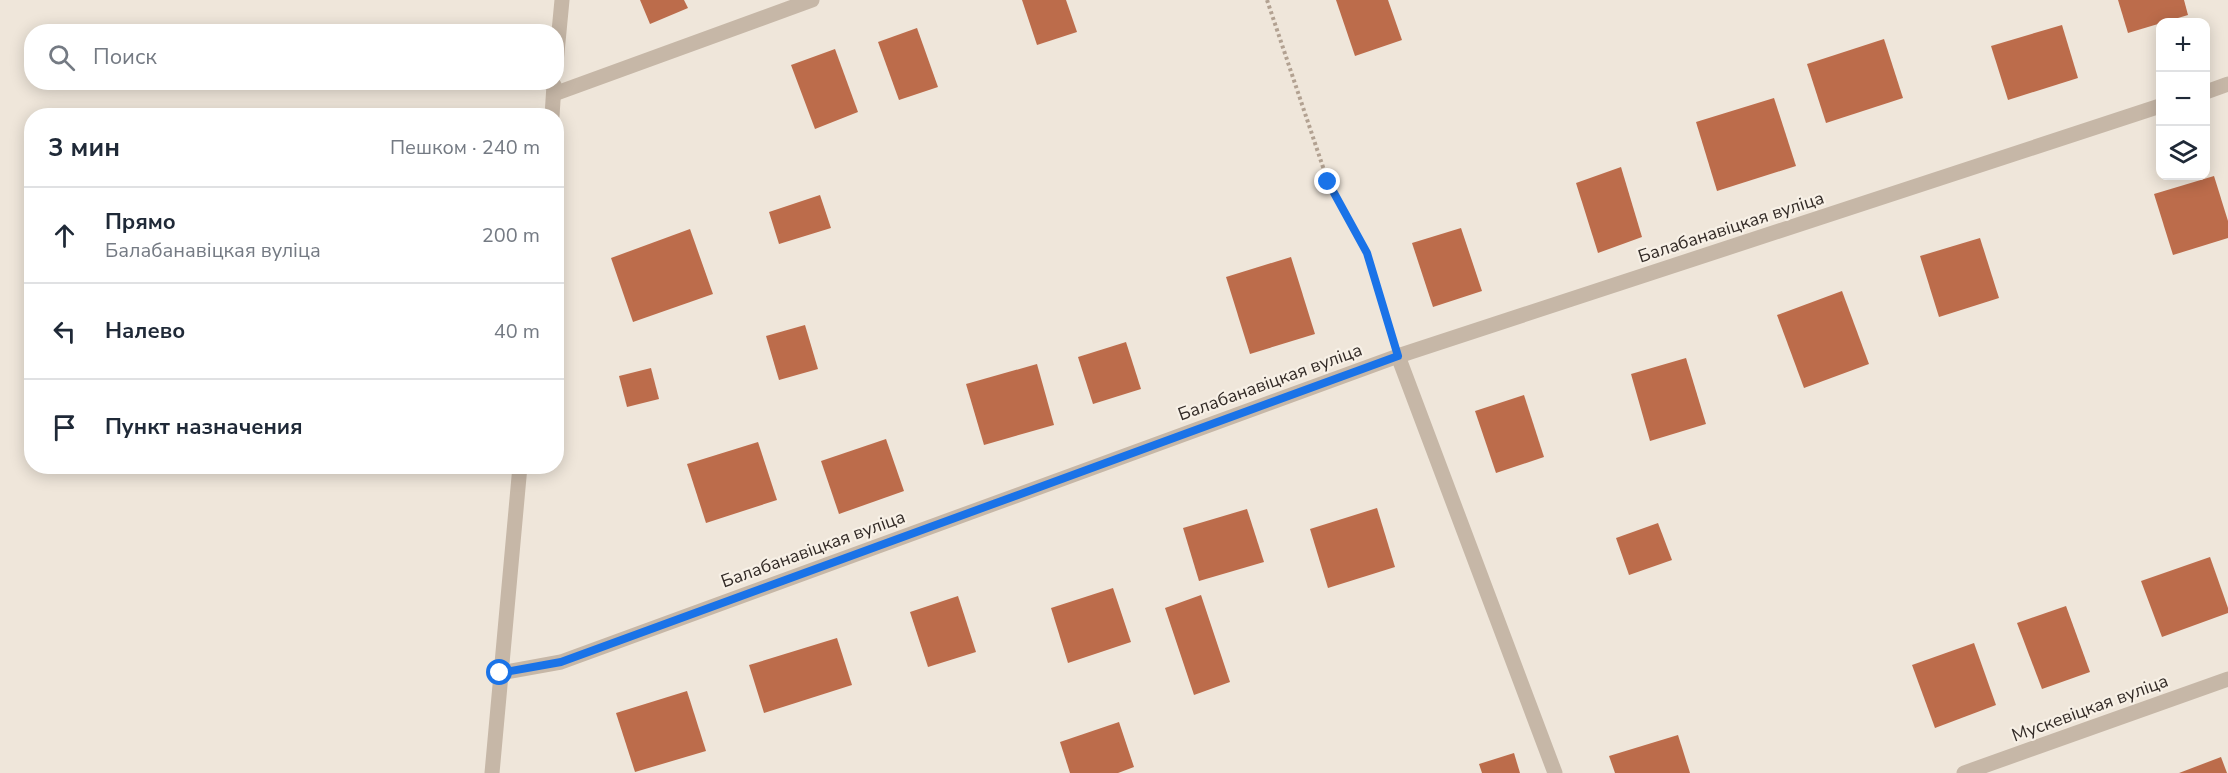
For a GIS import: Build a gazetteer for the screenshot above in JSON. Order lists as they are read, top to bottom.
{
  "streets": {
    "street": ["Балабанавіцкая вуліца", "Мускевіцкая вуліца"]
  },
  "page": {
    "map_buttons": ["+", "−"],
    "search": "Поиск",
    "heading": ["3 мин", "Пешком · 240 m"],
    "list": [
      ["Прямо", "Балабанавіцкая вуліца", "200 m"],
      ["Налево", "40 m"],
      "Пункт назначения"
    ]
  }
}
